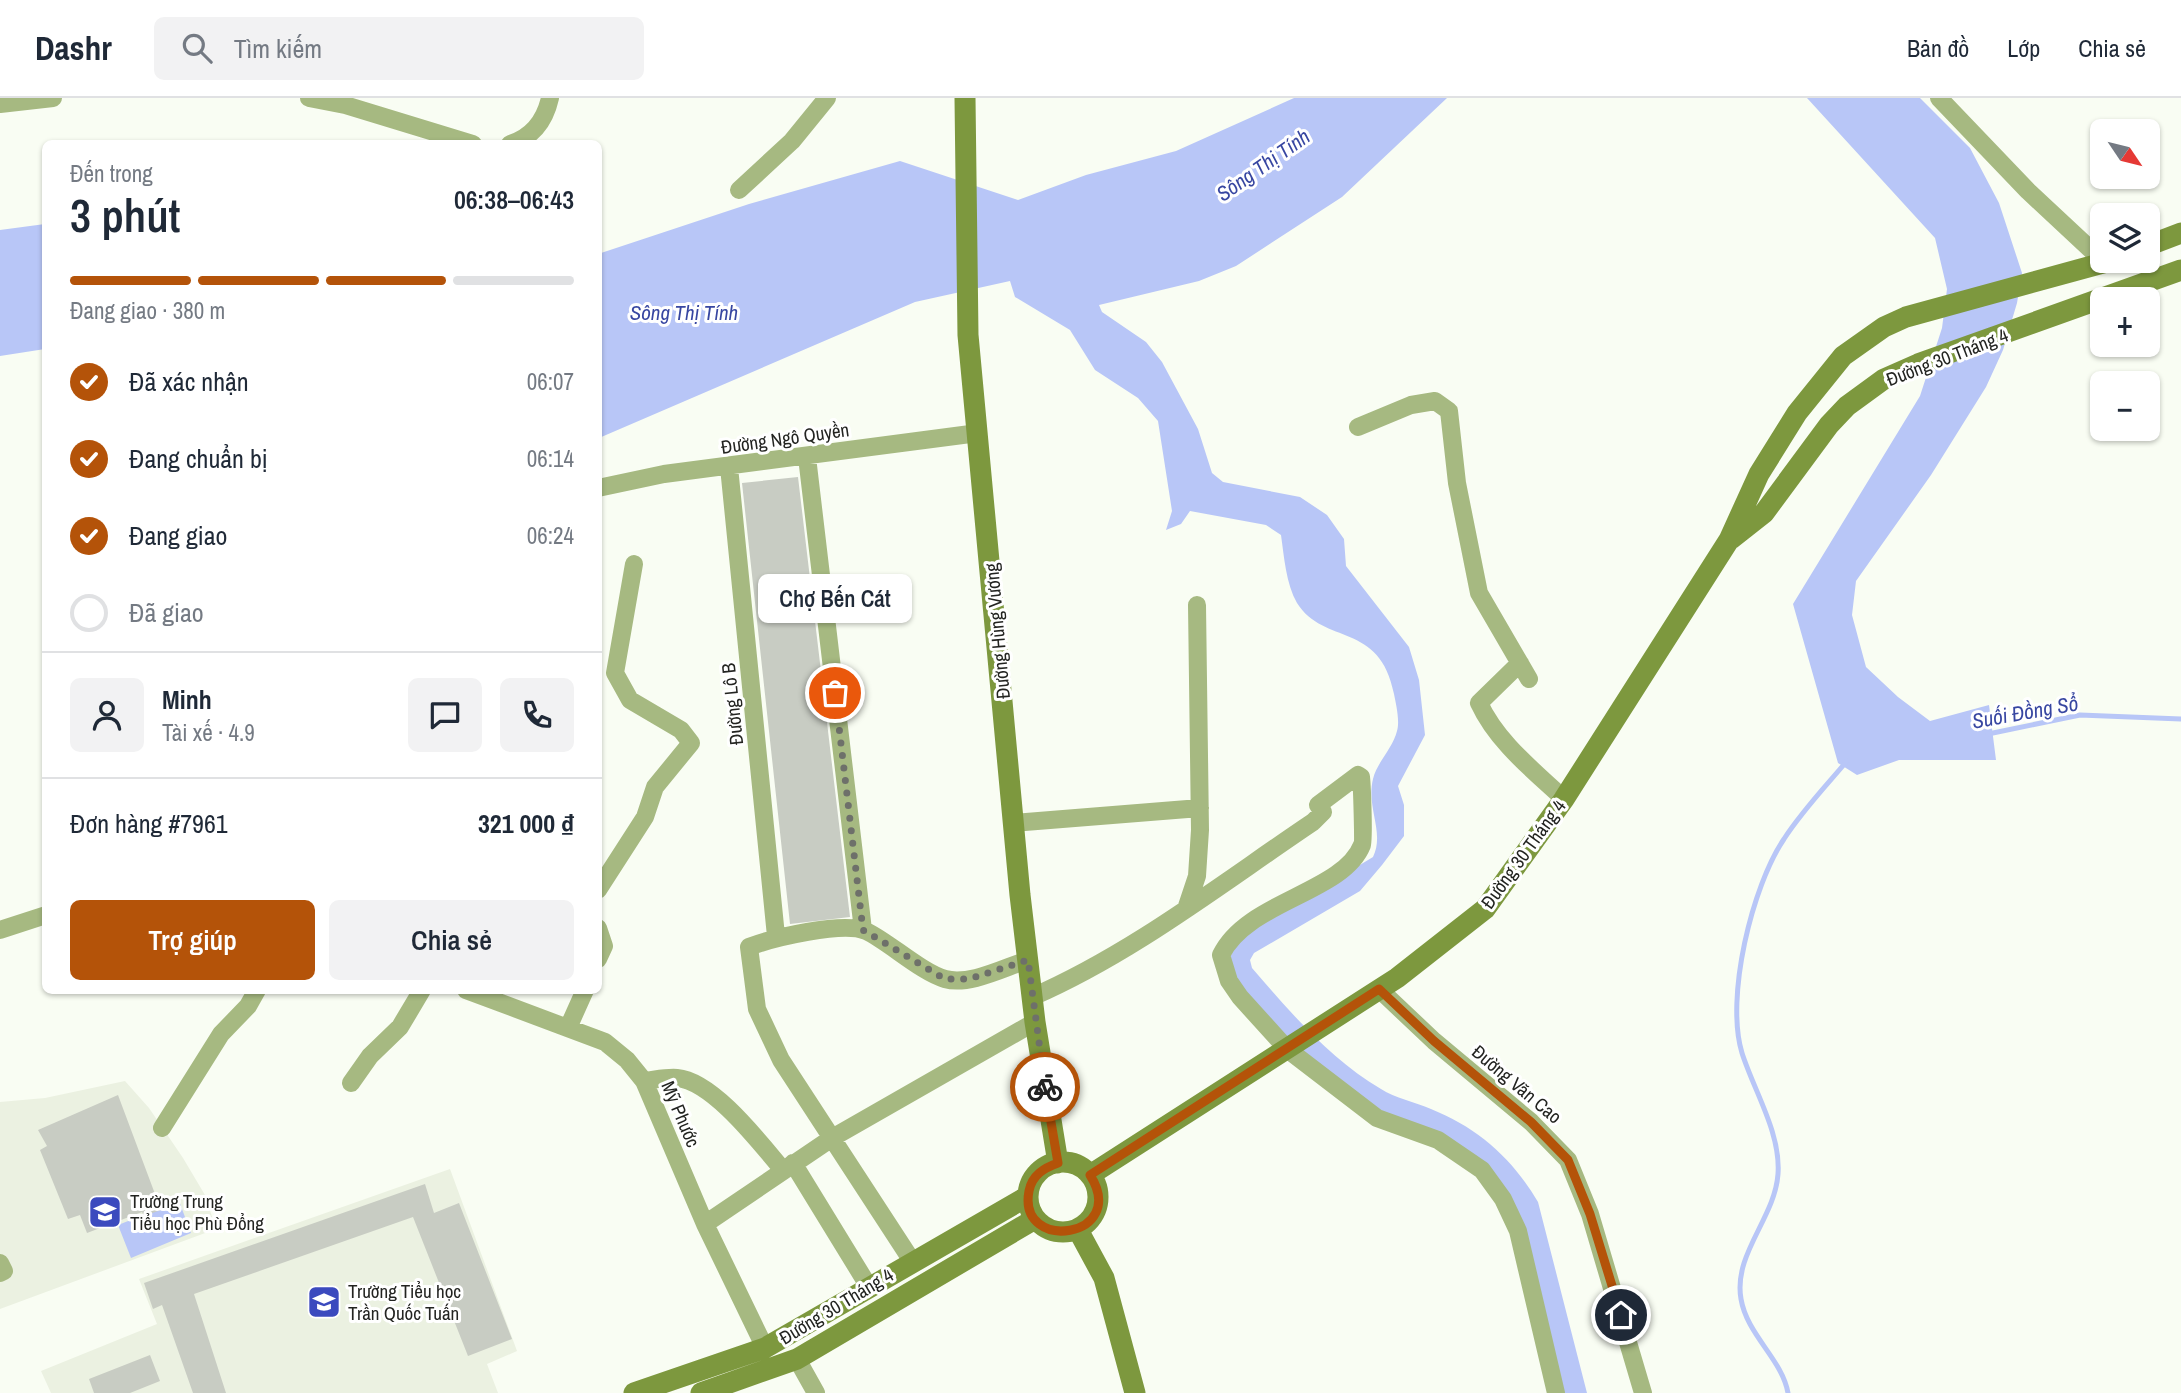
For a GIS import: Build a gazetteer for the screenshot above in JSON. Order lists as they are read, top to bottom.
{
  "streets": {
    "main road": ["Đường 30 Tháng 4", "Đường Hùng Vương"],
    "street": [
      "Đường Ngô Quyền",
      "Đường Lô B",
      "Đường Văn Cao",
      "Mỹ Phước"
    ]
  },
  "crossings": [
    ["Đường 30 Tháng 4", "Đường Hùng Vương"],
    ["Đường 30 Tháng 4", "Đường Văn Cao"],
    ["Đường 30 Tháng 4", "Mỹ Phước"],
    ["Đường Ngô Quyền", "Đường Hùng Vương"],
    ["Đường Ngô Quyền", "Đường Lô B"]
  ],
  "water": ["Sông Thị Tính", "Suối Đồng Sổ"],
  "places": {
    "other": ["Chợ Bến Cát"],
    "school or university": ["Trường Trung Tiểu học Phù Đổng", "Trường Tiểu học Trần Quốc Tuấn"]
  },
  "north": "bottom right",
  "page": {
    "header": "Dashr",
    "search": "Tìm kiếm",
    "nav": ["Bản đồ", "Lớp", "Chia sẻ"],
    "map_buttons": ["+", "−"],
    "heading": ["3 phút", "Đến trong", "06:38–06:43"],
    "panel": [
      "Minh",
      "Tài xế · 4.9",
      "Đơn hàng #7961",
      "321 000 ₫"
    ],
    "bar": "Đang giao · 380 m",
    "list": [
      ["Đã xác nhận", "06:07"],
      ["Đang chuẩn bị", "06:14"],
      ["Đang giao", "06:24"],
      "Đã giao"
    ],
    "bubble": "Chợ Bến Cát",
    "buttons": ["Trợ giúp", "Chia sẻ"]
  }
}
